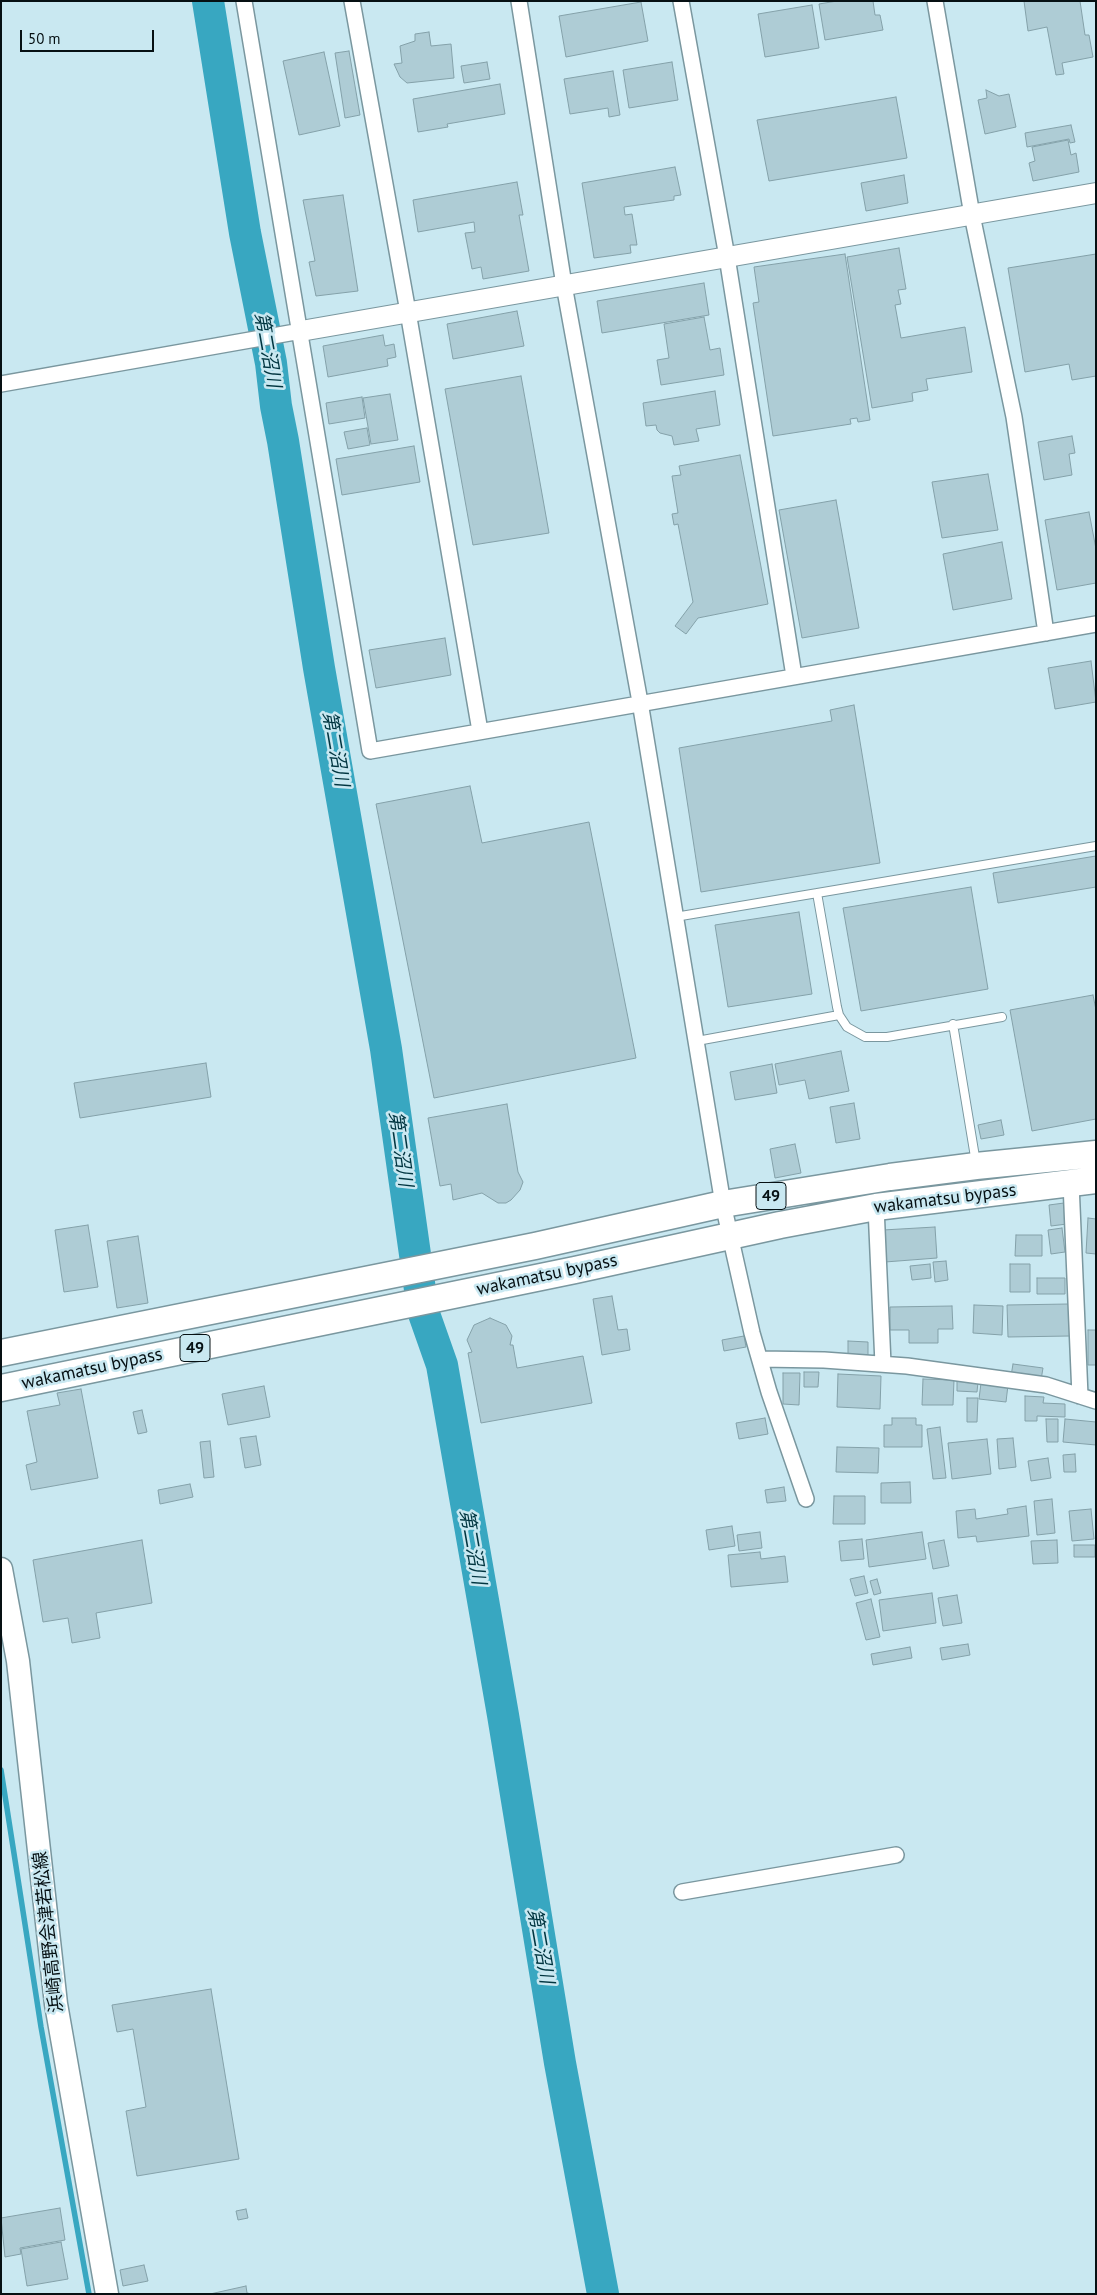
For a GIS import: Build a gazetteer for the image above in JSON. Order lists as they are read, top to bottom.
{
  "streets": {
    "highway": ["49", "wakamatsu bypass"],
    "main road": ["浜崎高野会津若松線"]
  },
  "water": ["第二沼川"],
  "scale_bar": "50 m"
}
